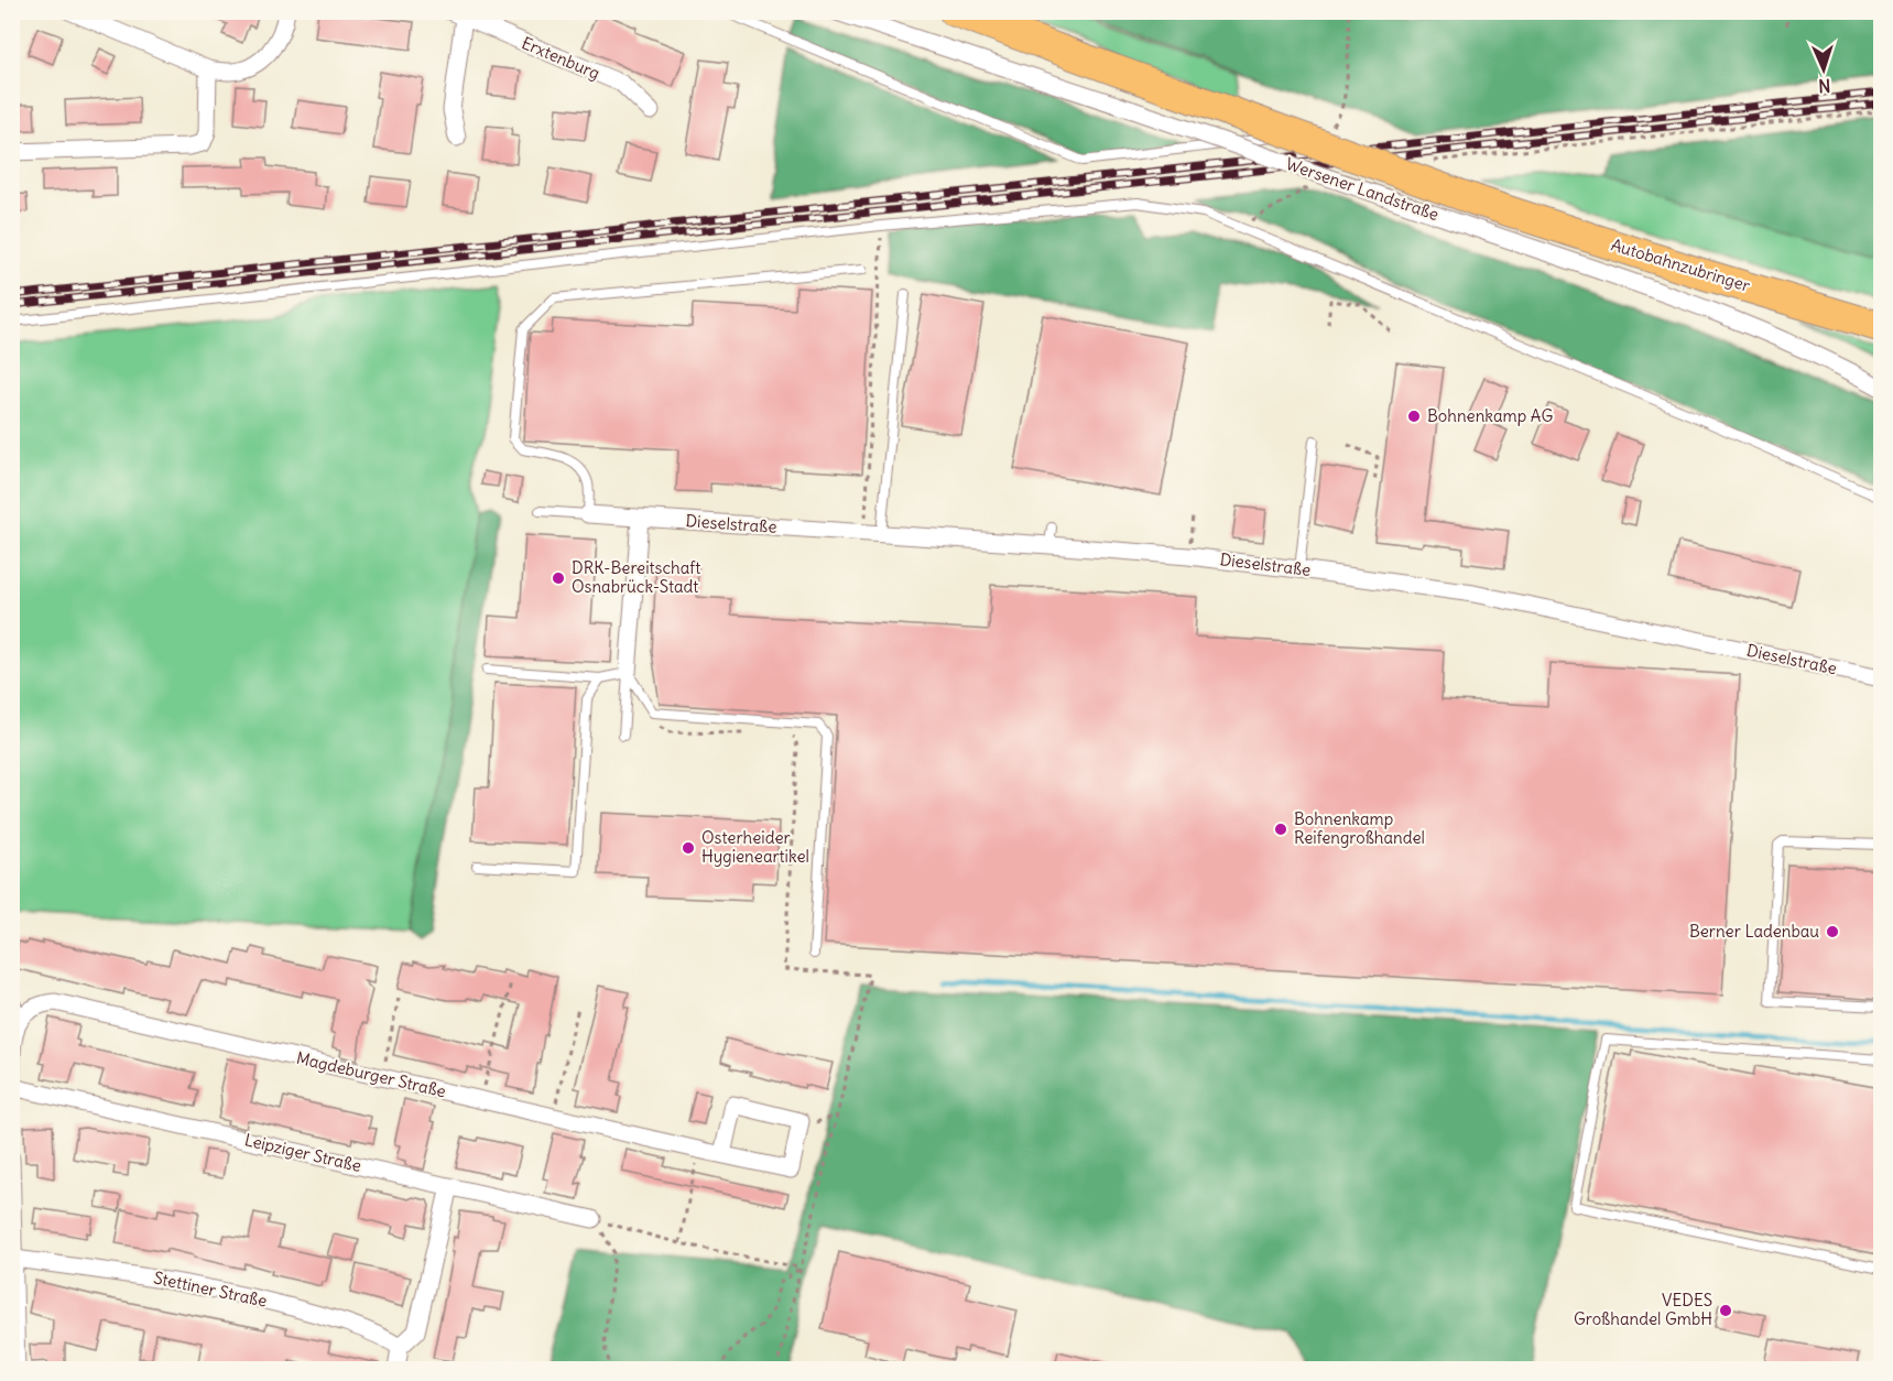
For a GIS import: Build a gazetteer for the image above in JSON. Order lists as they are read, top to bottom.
{
  "streets": {
    "highway": ["Autobahnzubringer"],
    "street": [
      "Erxtenburg",
      "Wersener Landstraße",
      "Dieselstraße",
      "Magdeburger Straße",
      "Leipziger Straße",
      "Stettiner Straße"
    ]
  },
  "places": [
    "Bohnenkamp AG",
    "DRK-Bereitschaft Osnabrück-Stadt",
    "Bohnenkamp Reifengroßhandel",
    "Osterheider Hygieneartikel",
    "Berner Ladenbau",
    "VEDES Großhandel GmbH"
  ],
  "north": "bottom"
}
